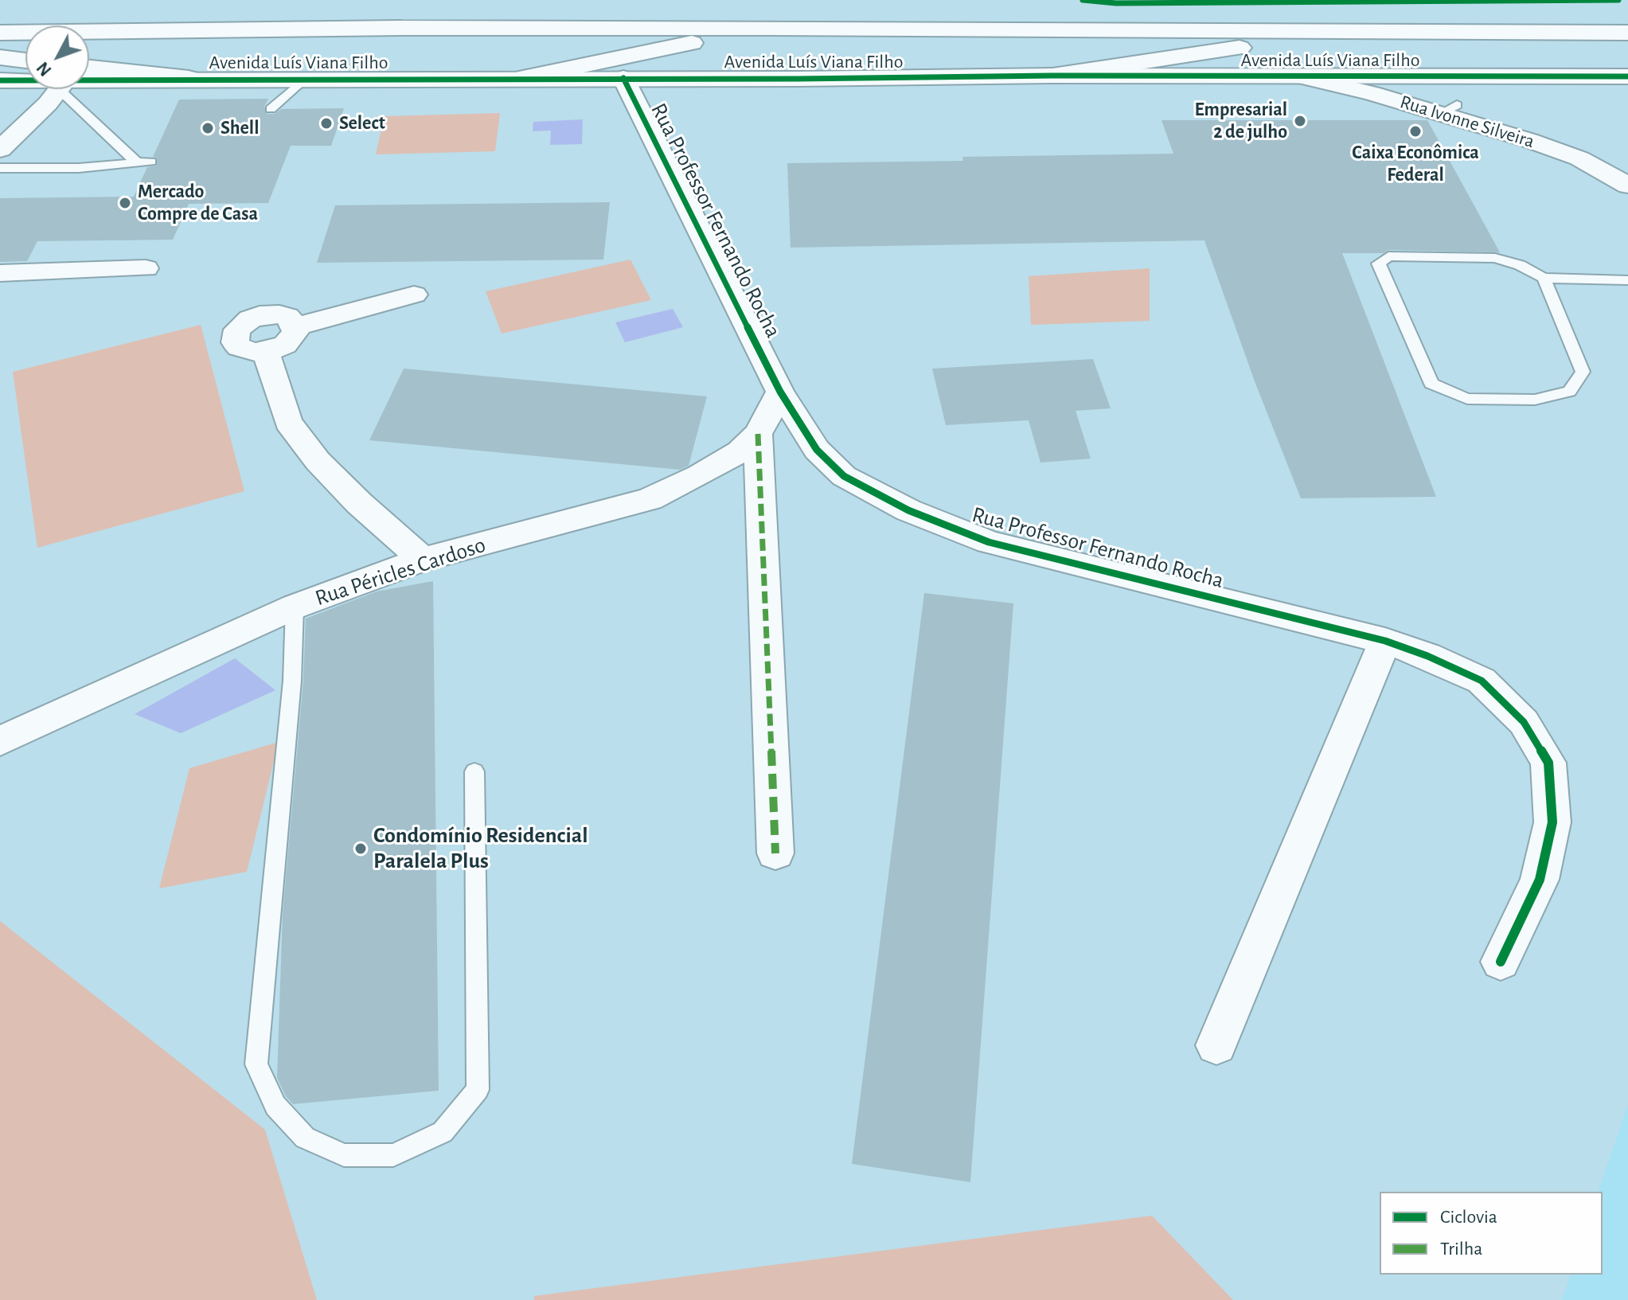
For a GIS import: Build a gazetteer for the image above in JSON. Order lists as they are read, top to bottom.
{
  "streets": {
    "main road": ["Avenida Luís Viana Filho"],
    "street": ["Rua Ivonne Silveira", "Rua Professor Fernando Rocha", "Rua Péricles Cardoso"]
  },
  "crossings": [
    ["Avenida Luís Viana Filho", "Rua Ivonne Silveira"],
    ["Avenida Luís Viana Filho", "Rua Professor Fernando Rocha"],
    ["Rua Professor Fernando Rocha", "Rua Péricles Cardoso"]
  ],
  "places": [
    "Empresarial 2 de julho",
    "Select",
    "Shell",
    "Caixa Econômica Federal",
    "Mercado Compre de Casa",
    "Condomínio Residencial Paralela Plus"
  ],
  "legend": ["Ciclovia", "Trilha"],
  "north": "bottom left"
}
